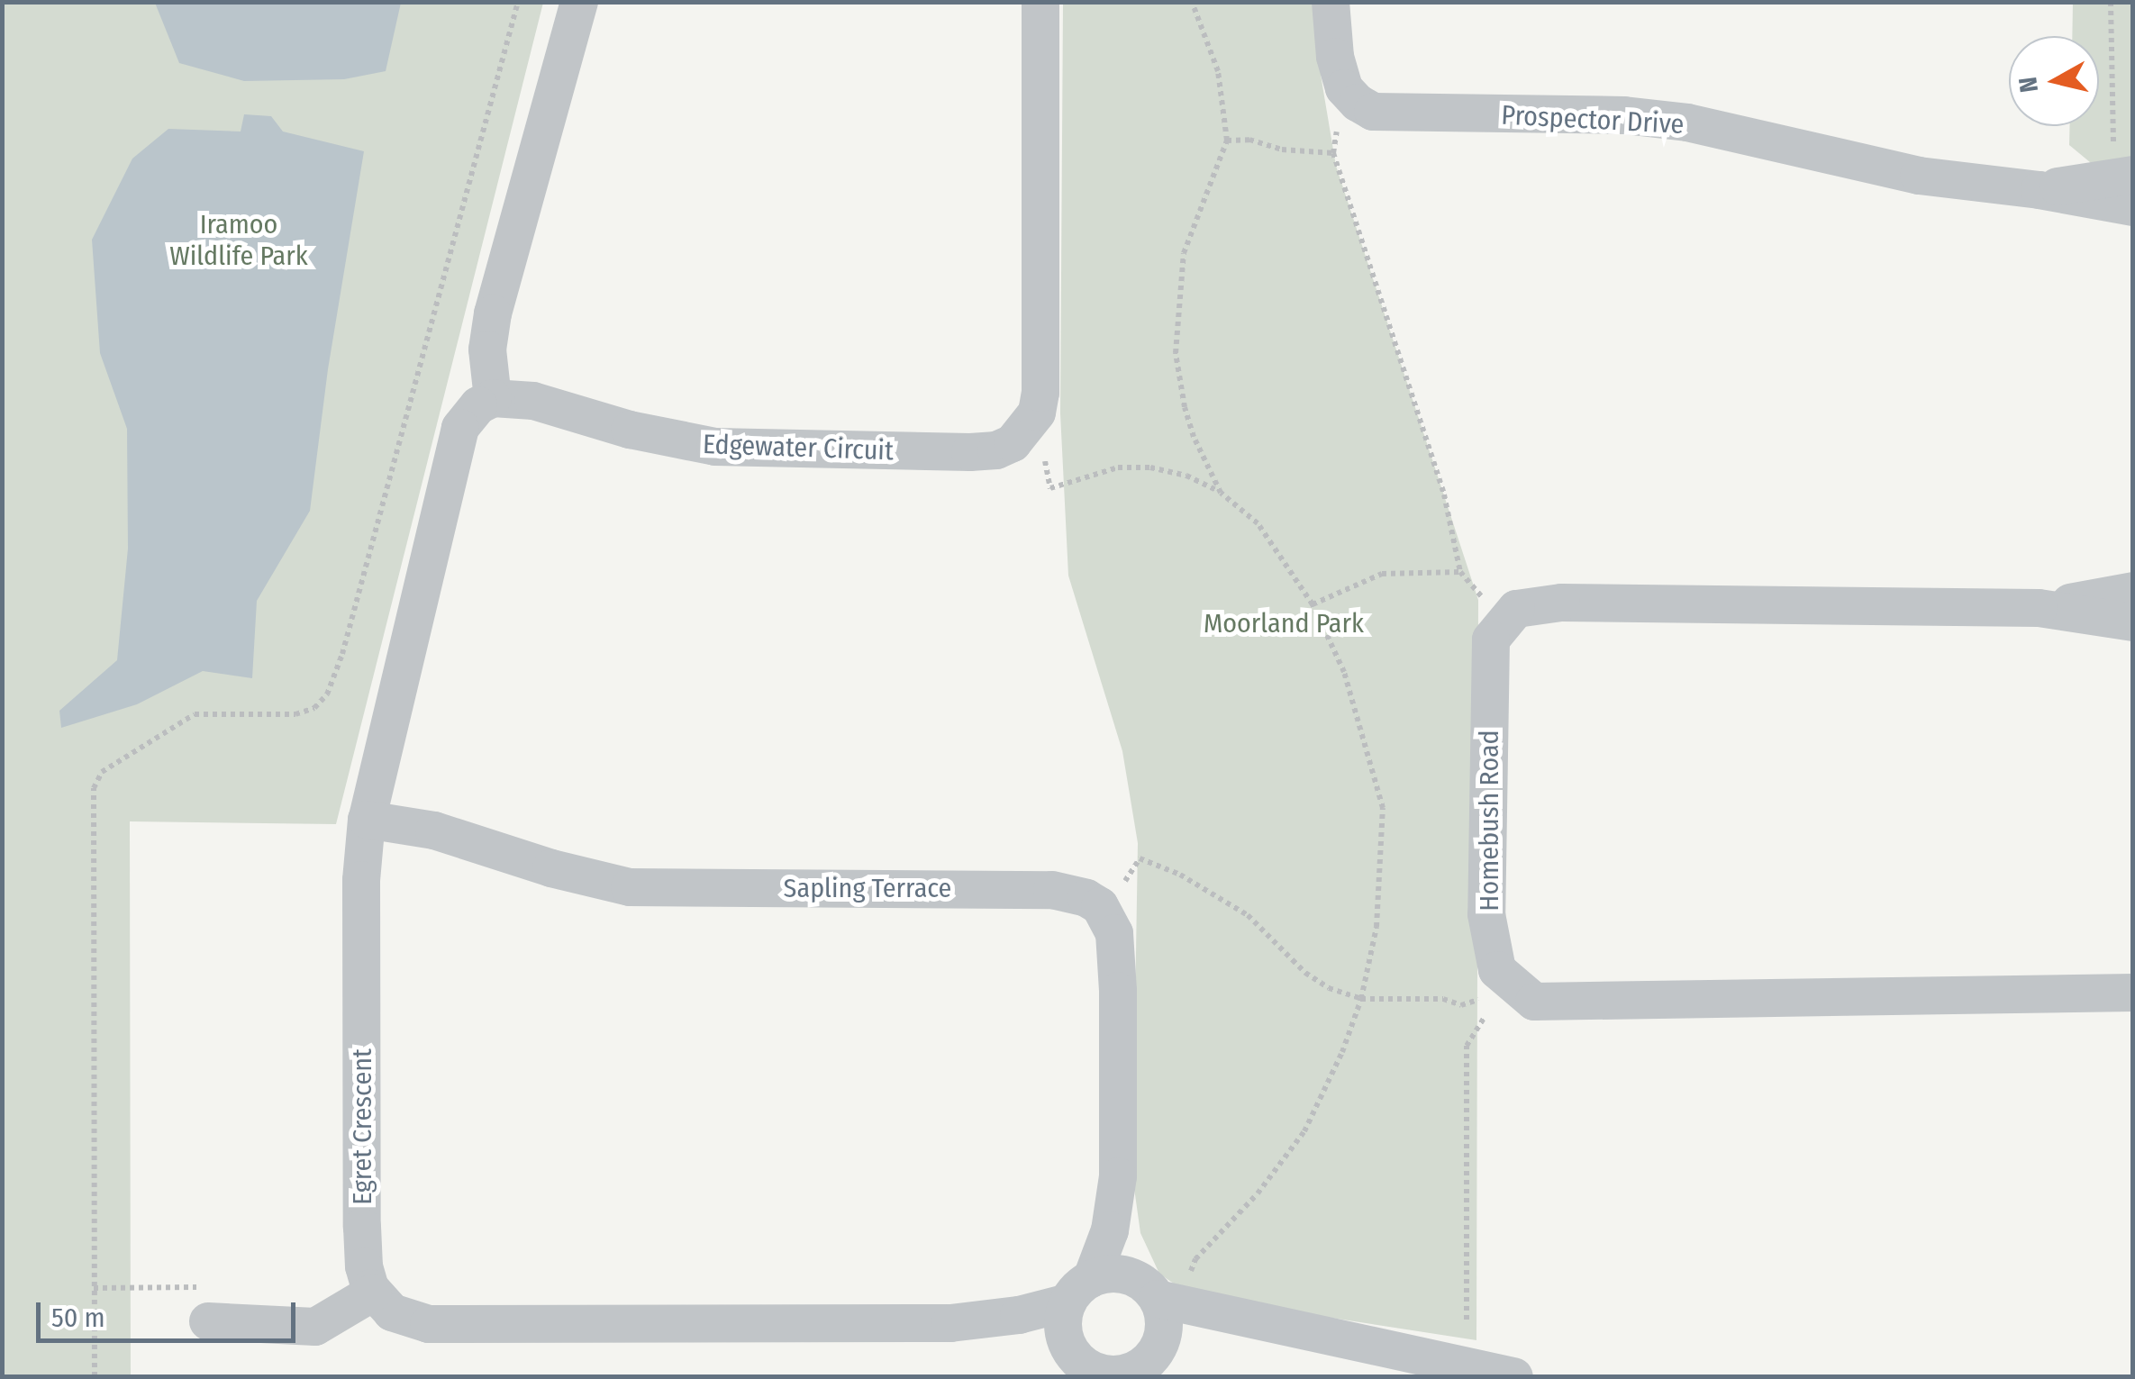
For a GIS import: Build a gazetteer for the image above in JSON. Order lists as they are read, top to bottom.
{
  "streets": {
    "street": [
      "Prospector Drive",
      "Edgewater Circuit",
      "Homebush Road",
      "Sapling Terrace",
      "Egret Crescent"
    ]
  },
  "crossings": [
    ["Edgewater Circuit", "Egret Crescent"],
    ["Sapling Terrace", "Egret Crescent"]
  ],
  "parks": ["Iramoo Wildlife Park", "Moorland Park"],
  "scale_bar": "50 m",
  "north": "left"
}
